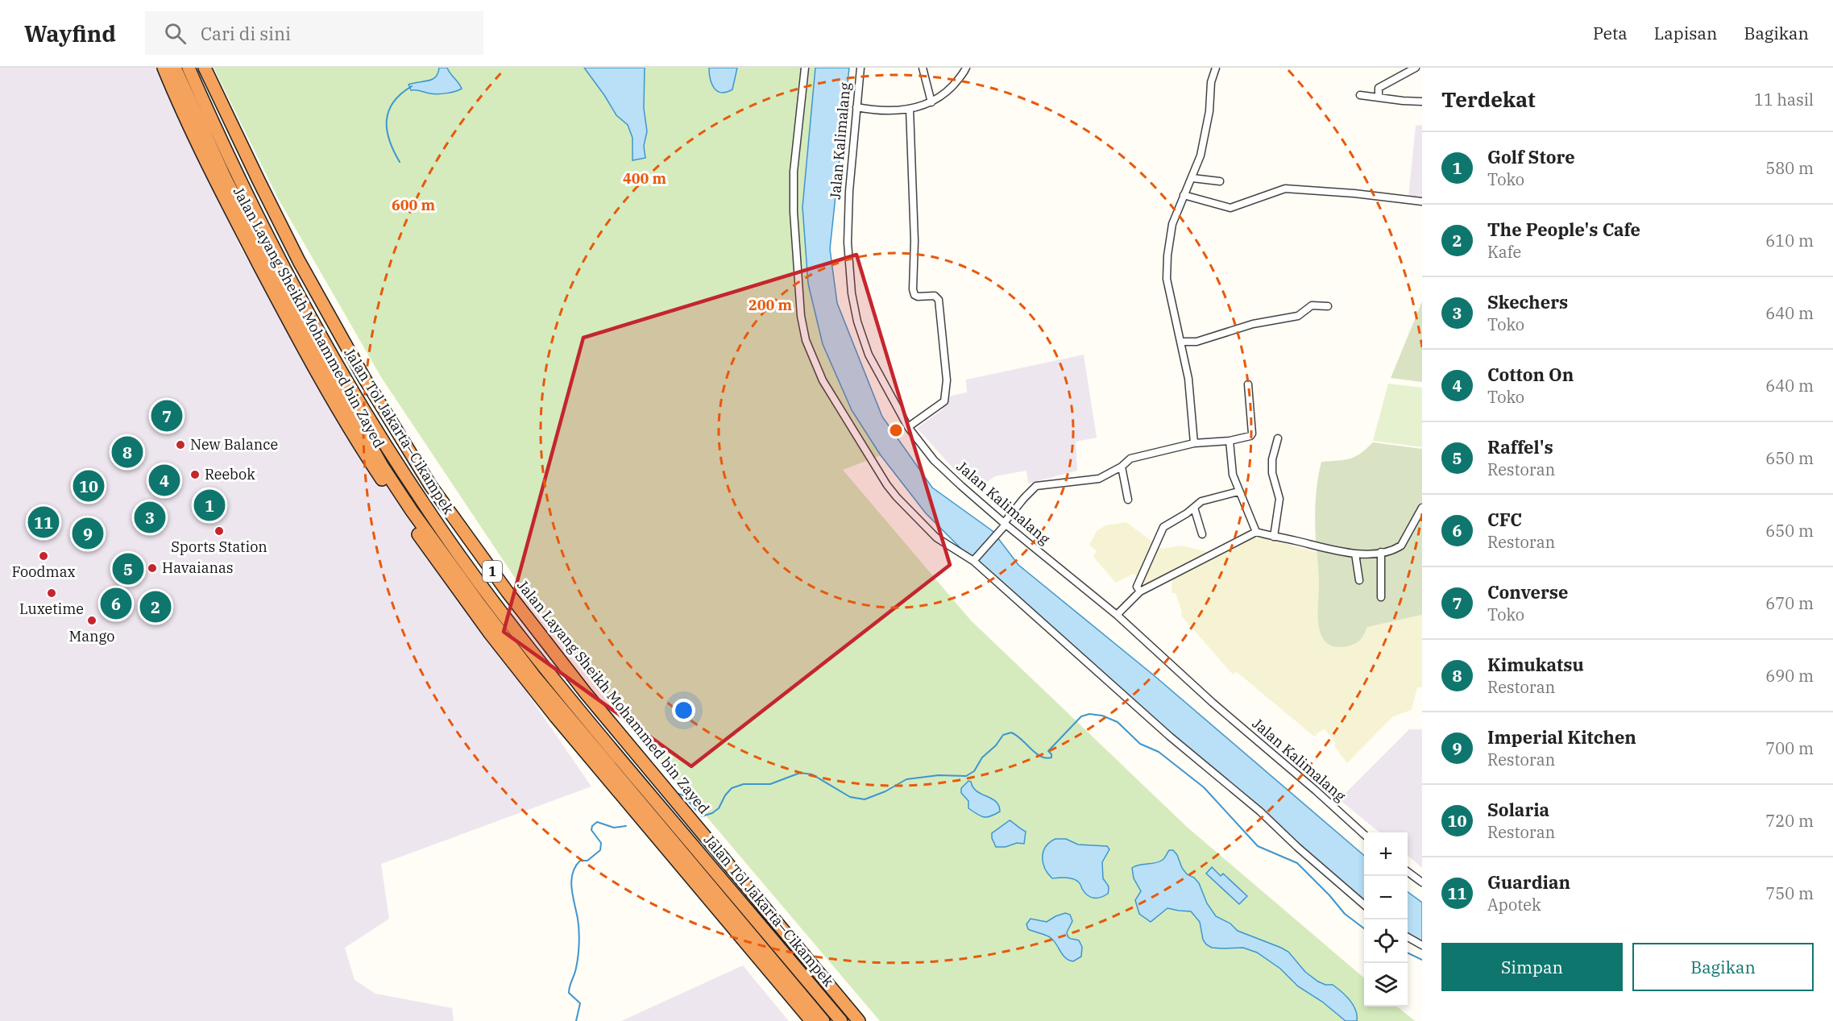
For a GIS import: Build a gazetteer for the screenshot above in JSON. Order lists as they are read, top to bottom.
{
  "streets": {
    "highway": ["Jalan Layang Sheikh Mohammed bin Zayed", "Jalan Tol Jakarta–Cikampek", "1"],
    "street": ["Jalan Kalimalang"]
  },
  "places": [
    "New Balance",
    "Reebok",
    "Sports Station",
    "Foodmax",
    "Havaianas",
    "Luxetime",
    "Mango"
  ],
  "page": {
    "header": "Wayfind",
    "search": "Cari di sini",
    "nav": ["Peta", "Lapisan", "Bagikan"],
    "heading": ["Terdekat", "11 hasil"],
    "list": [
      {
        "mark": "1",
        "name": "Golf Store",
        "note": "Toko",
        "value": "580 m"
      },
      {
        "mark": "2",
        "name": "The People's Cafe",
        "note": "Kafe",
        "value": "610 m"
      },
      {
        "mark": "3",
        "name": "Skechers",
        "note": "Toko",
        "value": "640 m"
      },
      {
        "mark": "4",
        "name": "Cotton On",
        "note": "Toko",
        "value": "640 m"
      },
      {
        "mark": "5",
        "name": "Raffel's",
        "note": "Restoran",
        "value": "650 m"
      },
      {
        "mark": "6",
        "name": "CFC",
        "note": "Restoran",
        "value": "650 m"
      },
      {
        "mark": "7",
        "name": "Converse",
        "note": "Toko",
        "value": "670 m"
      },
      {
        "mark": "8",
        "name": "Kimukatsu",
        "note": "Restoran",
        "value": "690 m"
      },
      {
        "mark": "9",
        "name": "Imperial Kitchen",
        "note": "Restoran",
        "value": "700 m"
      },
      {
        "mark": "10",
        "name": "Solaria",
        "note": "Restoran",
        "value": "720 m"
      },
      {
        "mark": "11",
        "name": "Guardian",
        "note": "Apotek",
        "value": "750 m"
      }
    ],
    "pins": [
      "7",
      "8",
      "4",
      "10",
      "1",
      "3",
      "11",
      "9",
      "5",
      "6",
      "2"
    ],
    "map_buttons": ["+", "−"],
    "buttons": ["Simpan", "Bagikan"]
  },
  "rings": ["400 m", "600 m", "200 m"]
}
